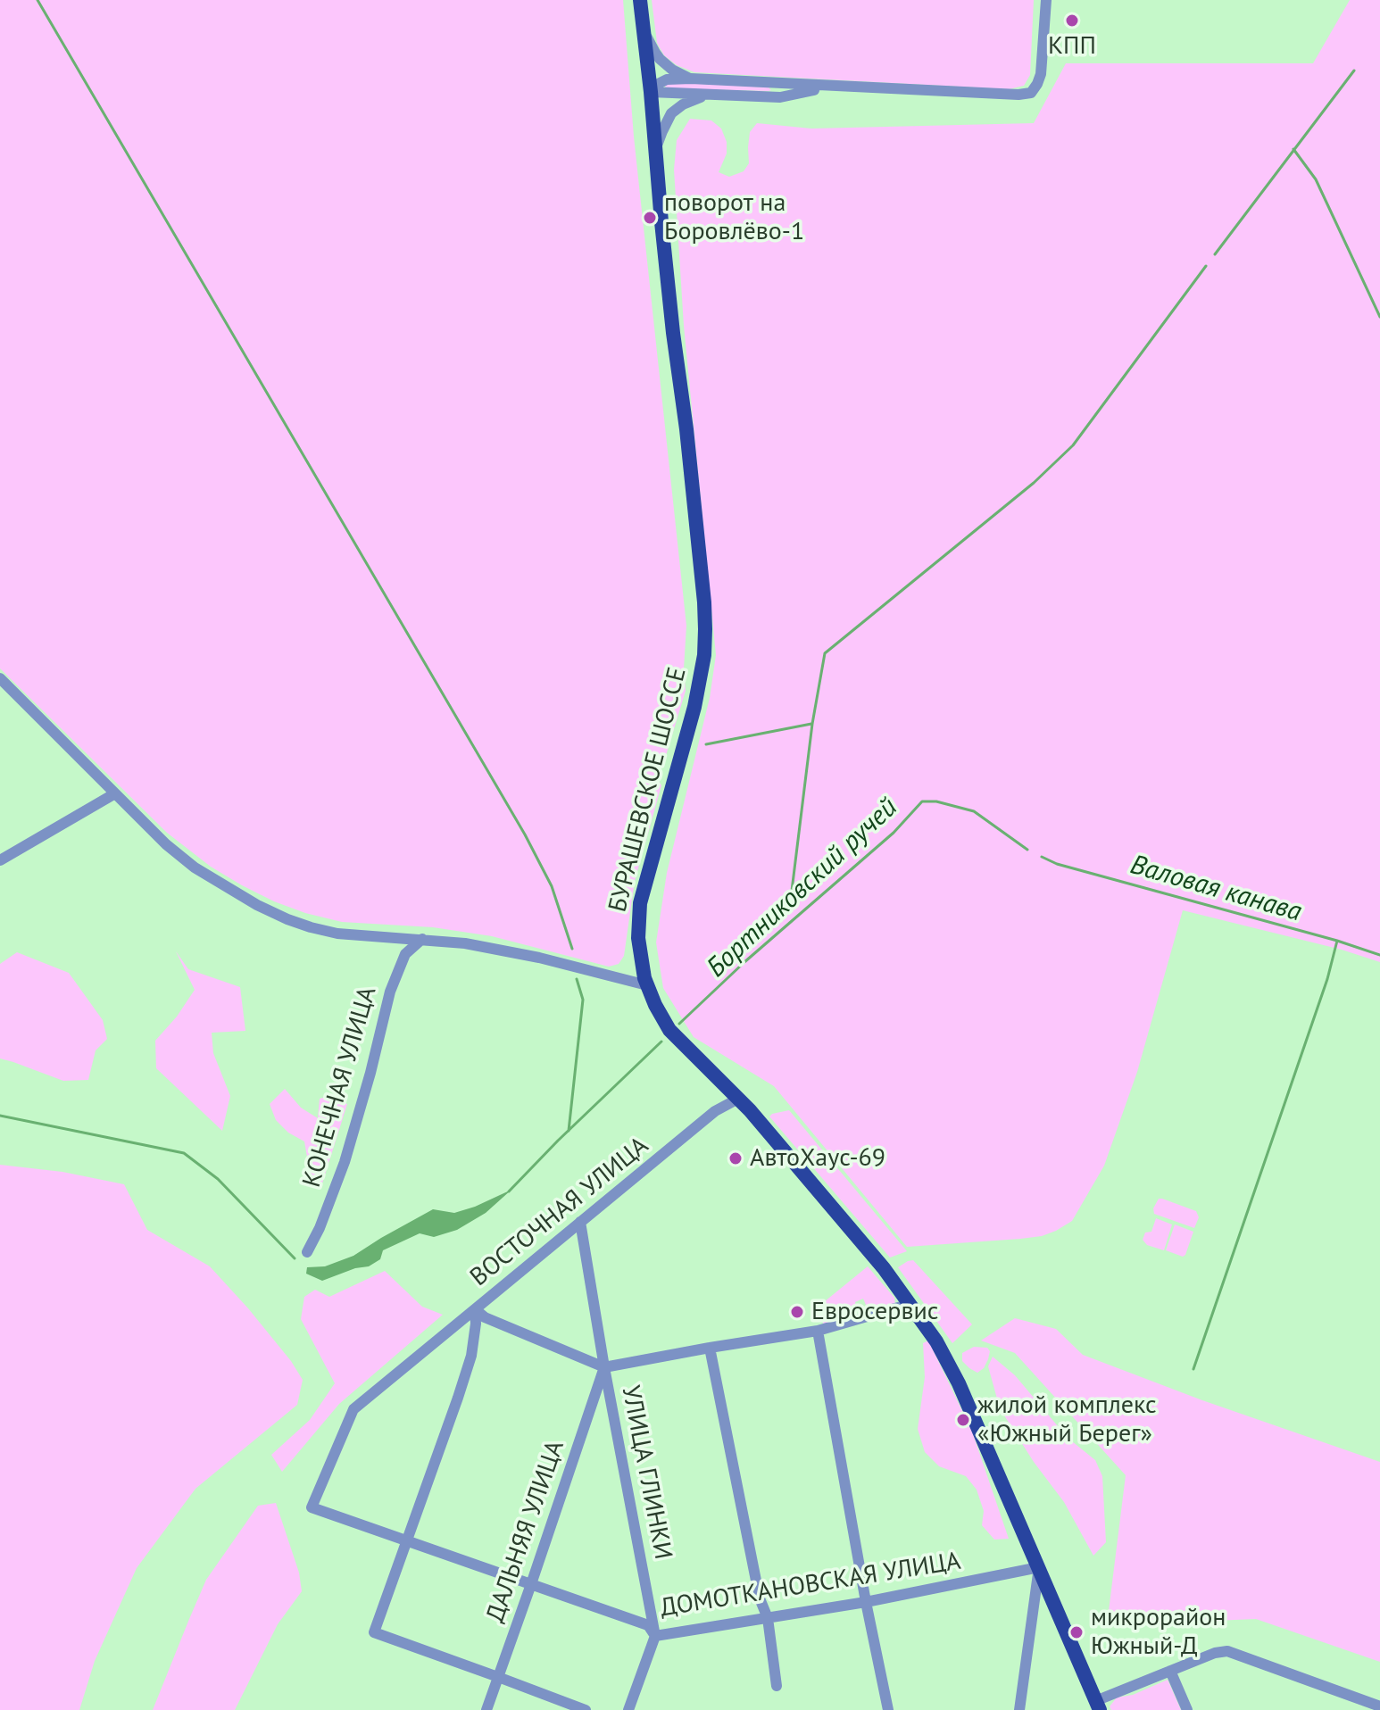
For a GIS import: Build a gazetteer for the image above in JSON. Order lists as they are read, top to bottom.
{
  "streets": {
    "main road": ["БУРАШЕВСКОЕ ШОССЕ"],
    "street": [
      "КОНЕЧНАЯ УЛИЦА",
      "ВОСТОЧНАЯ УЛИЦА",
      "УЛИЦА ГЛИНКИ",
      "ДАЛЬНЯЯ УЛИЦА",
      "ДОМОТКАНОВСКАЯ УЛИЦА"
    ]
  },
  "crossings": [
    ["БУРАШЕВСКОЕ ШОССЕ", "ВОСТОЧНАЯ УЛИЦА"],
    ["БУРАШЕВСКОЕ ШОССЕ", "ДОМОТКАНОВСКАЯ УЛИЦА"],
    ["ВОСТОЧНАЯ УЛИЦА", "УЛИЦА ГЛИНКИ"],
    ["ВОСТОЧНАЯ УЛИЦА", "ДАЛЬНЯЯ УЛИЦА"],
    ["ВОСТОЧНАЯ УЛИЦА", "ДОМОТКАНОВСКАЯ УЛИЦА"],
    ["УЛИЦА ГЛИНКИ", "ДАЛЬНЯЯ УЛИЦА"],
    ["УЛИЦА ГЛИНКИ", "ДОМОТКАНОВСКАЯ УЛИЦА"],
    ["ДАЛЬНЯЯ УЛИЦА", "ДОМОТКАНОВСКАЯ УЛИЦА"]
  ],
  "water": ["Бортниковский ручей", "Валовая канава"],
  "places": [
    "КПП",
    "поворот на Боровлёво-1",
    "АвтоХаус-69",
    "Евросервис",
    "жилой комплекс «Южный Берег»",
    "микрорайон Южный-Д"
  ]
}
